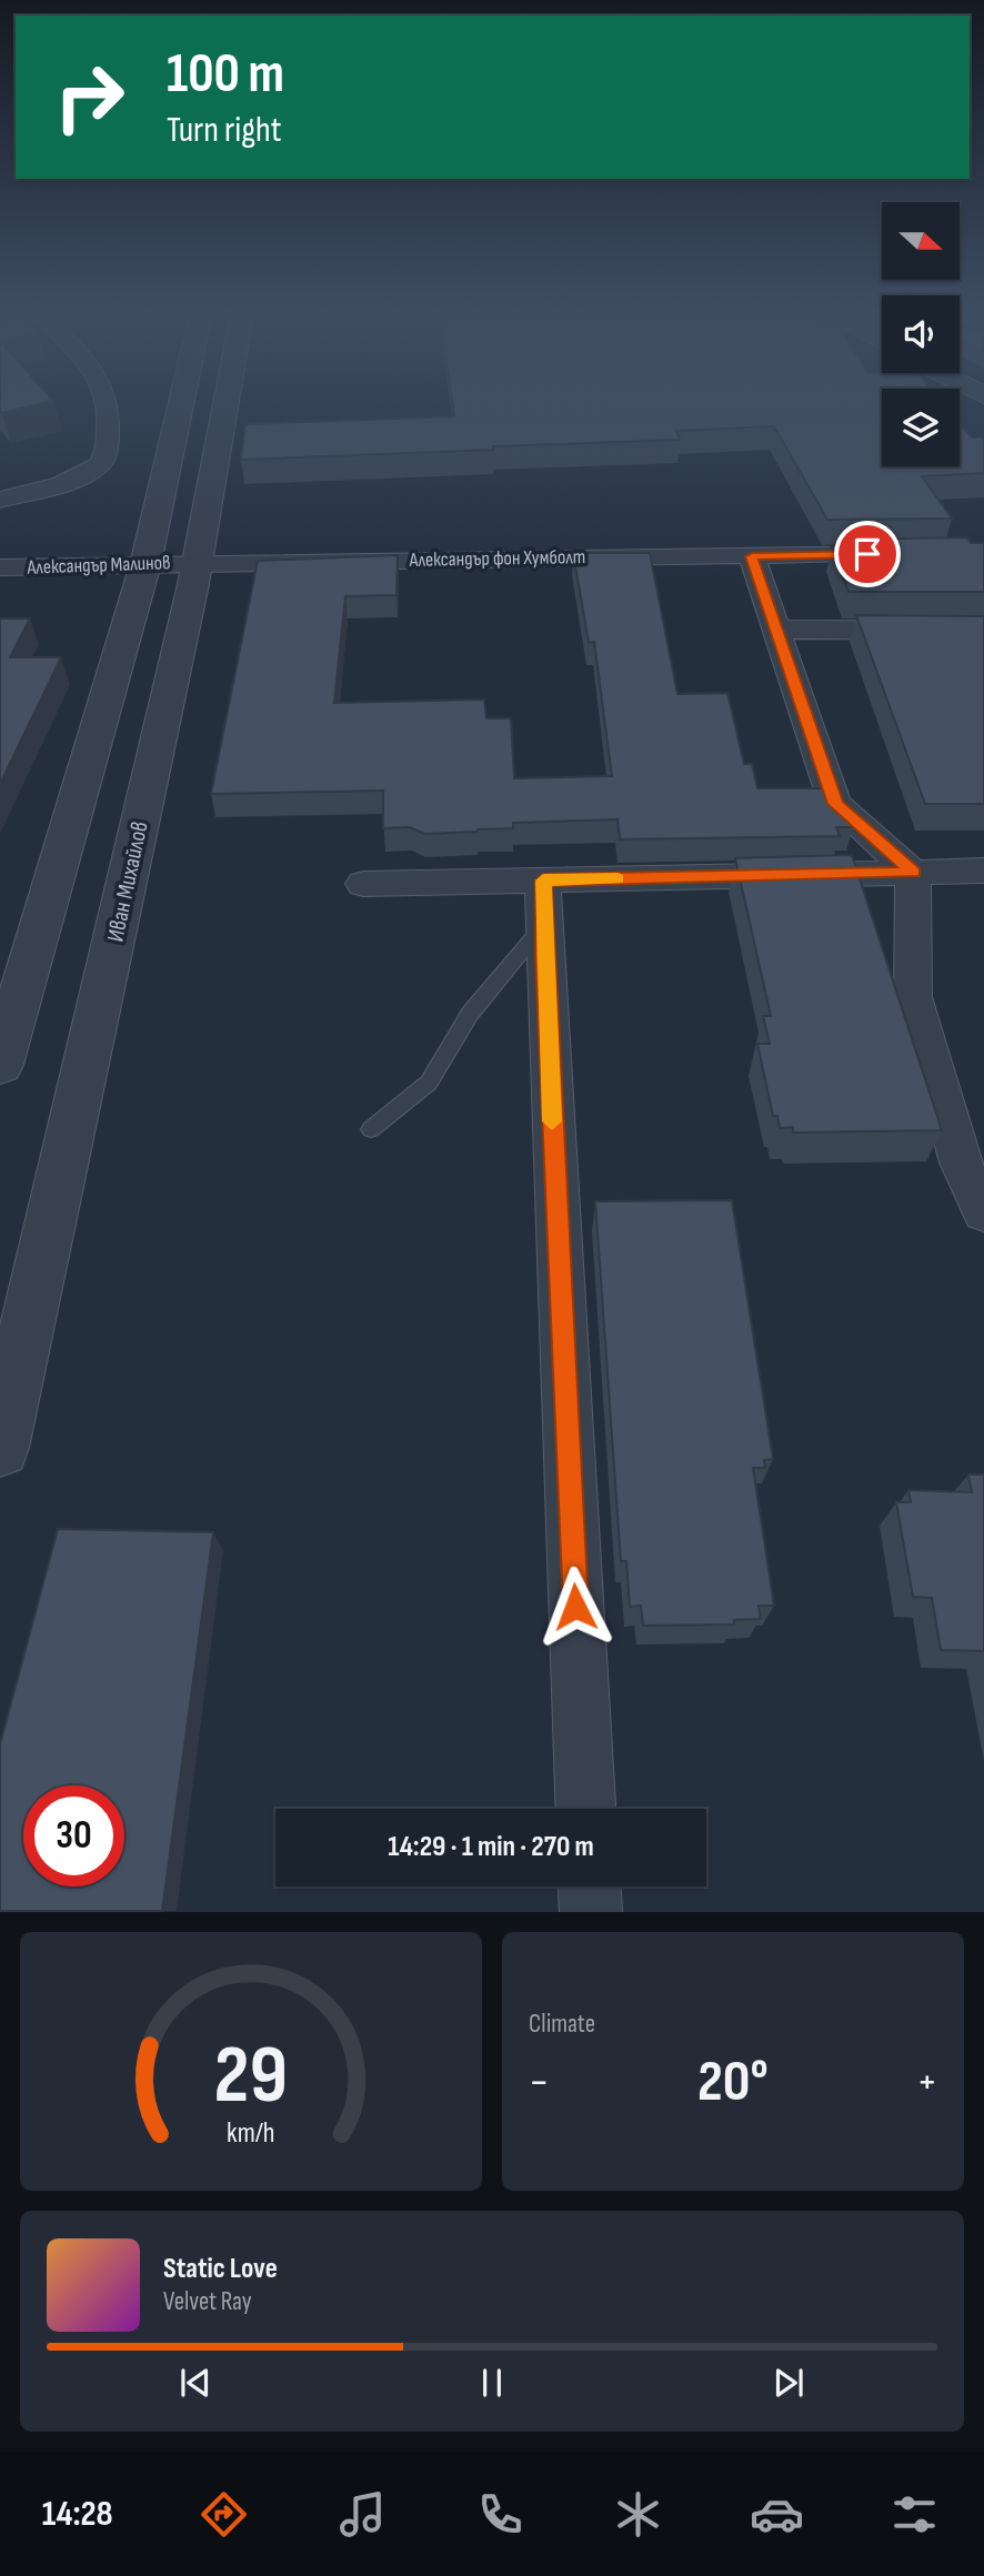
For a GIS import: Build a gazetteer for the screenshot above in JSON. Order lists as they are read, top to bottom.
{
  "streets": {
    "street": ["Александър фон Хумболт", "Александър Малинов", "Иван Михайлов"]
  },
  "crossings": [
    ["Александър фон Хумболт", "Александър Малинов"],
    ["Александър фон Хумболт", "Иван Михайлов"],
    ["Александър Малинов", "Иван Михайлов"]
  ],
  "north": "right",
  "page": {
    "turn": ["100 m", "Turn right"],
    "limit": "30",
    "trip": "14:29 · 1 min · 270 m",
    "tile": "Climate",
    "heat": ["−", "20°", "+"],
    "song": ["Static Love", "Velvet Ray"],
    "tabs": "14:28",
    "gauge": ["29", "km/h"]
  }
}
